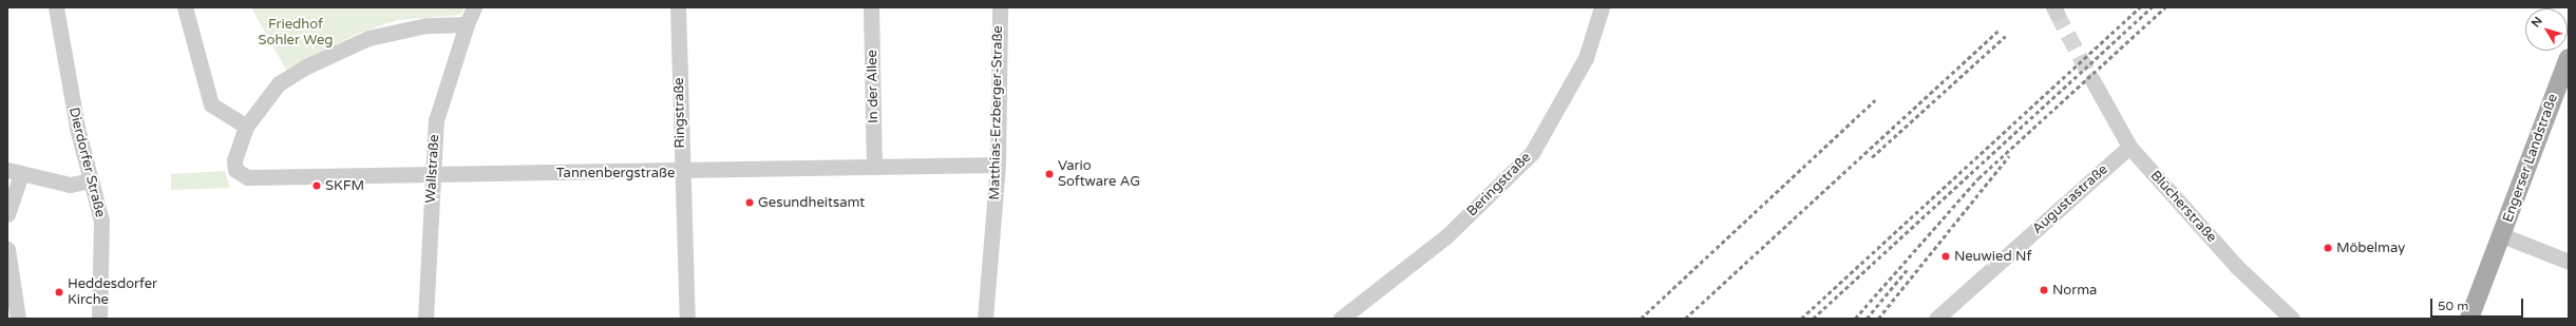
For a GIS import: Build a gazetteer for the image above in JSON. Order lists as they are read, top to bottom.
{
  "streets": {
    "main road": ["Engerser Landstraße"],
    "street": [
      "In der Allee",
      "Ringstraße",
      "Matthias-Erzberger-Straße",
      "Dierdorfer Straße",
      "Wallstraße",
      "Tannenbergstraße",
      "Beringstraße",
      "Augustastraße",
      "Blücherstraße"
    ]
  },
  "crossings": [
    ["In der Allee", "Tannenbergstraße"],
    ["Ringstraße", "Tannenbergstraße"],
    ["Matthias-Erzberger-Straße", "Tannenbergstraße"],
    ["Wallstraße", "Tannenbergstraße"],
    ["Augustastraße", "Blücherstraße"]
  ],
  "parks": ["Friedhof Sohler Weg"],
  "places": [
    "Vario Software AG",
    "SKFM",
    "Gesundheitsamt",
    "Möbelmay",
    "Neuwied Nf",
    "Norma",
    "Heddesdorfer Kirche"
  ],
  "scale_bar": "50 m",
  "north": "top left"
}
